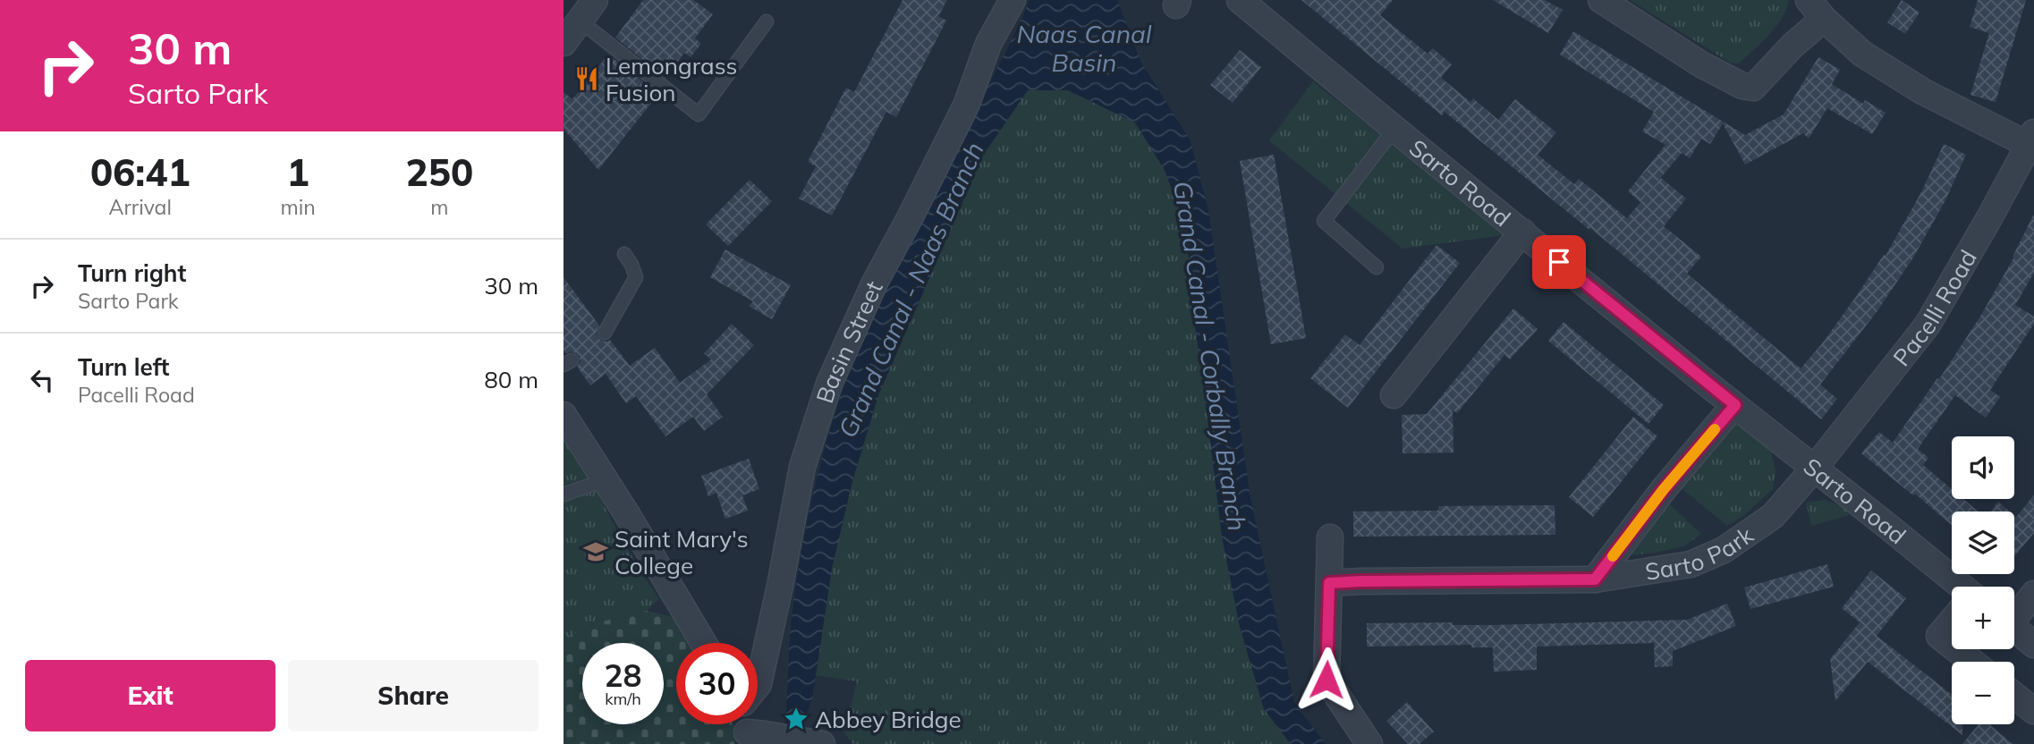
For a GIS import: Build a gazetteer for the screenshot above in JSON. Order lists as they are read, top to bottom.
{
  "streets": {
    "street": [
      "Sarto Road",
      "Pacelli Road",
      "Basin Street",
      "Sarto Park"
    ]
  },
  "crossings": [
    ["Sarto Road", "Pacelli Road"],
    ["Sarto Road", "Sarto Park"],
    ["Pacelli Road", "Sarto Park"]
  ],
  "water": ["Naas Canal Basin", "Grand Canal - Naas Branch", "Grand Canal - Corbally Branch"],
  "places": {
    "restaurant": ["Lemongrass Fusion"],
    "school or university": ["Saint Mary's College"],
    "place": ["Abbey Bridge"]
  },
  "page": {
    "turn": ["30 m", "Sarto Park"],
    "eta": [
      "06:41",
      "Arrival",
      "1",
      "min",
      "250",
      "m"
    ],
    "list": [
      {
        "name": "Turn right",
        "note": "Sarto Park",
        "value": "30 m"
      },
      {
        "name": "Turn left",
        "note": "Pacelli Road",
        "value": "80 m"
      }
    ],
    "map_buttons": ["+", "−"],
    "speed": "28 km/h",
    "limit": "30",
    "buttons": ["Exit", "Share"]
  }
}
